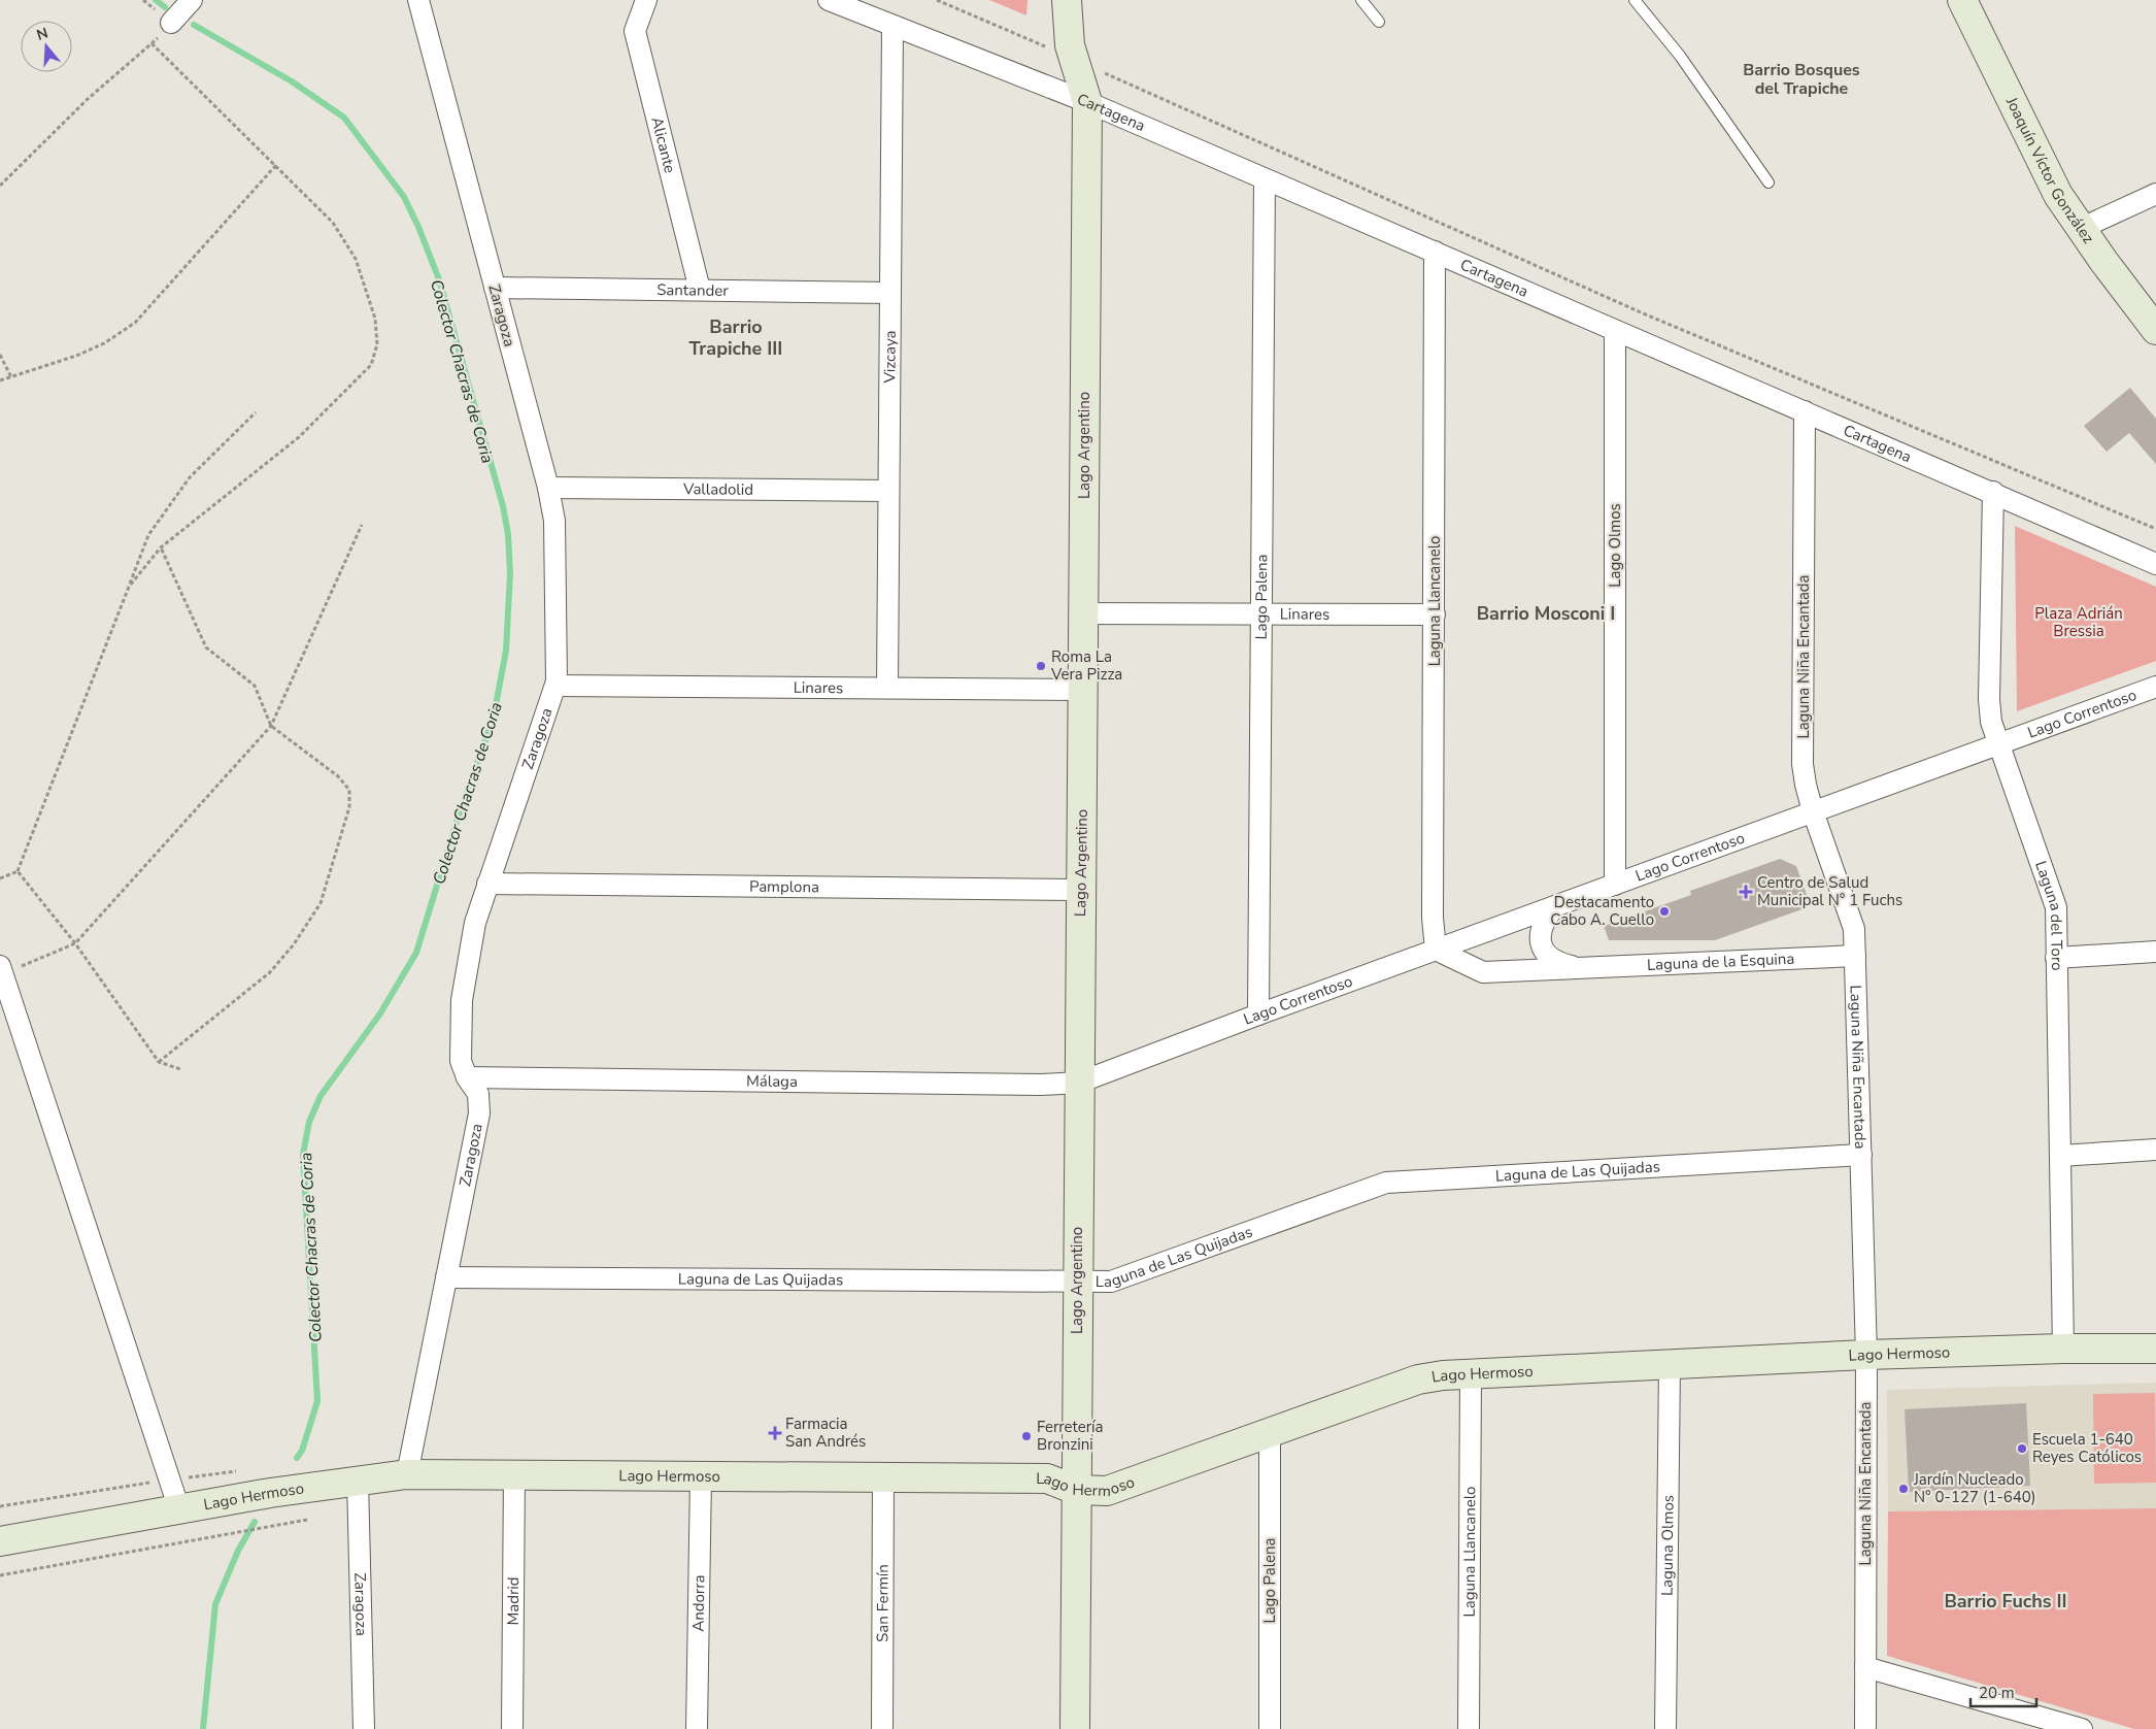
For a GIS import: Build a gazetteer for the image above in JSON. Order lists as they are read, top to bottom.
{
  "streets": {
    "street": [
      "Cartagena",
      "Alicante",
      "Joaquín Víctor González",
      "Santander",
      "Zaragoza",
      "Vizcaya",
      "Lago Argentino",
      "Valladolid",
      "Lago Olmos",
      "Lago Palena",
      "Laguna Llancanelo",
      "Linares",
      "Laguna Niña Encantada",
      "Lago Correntoso",
      "Pamplona",
      "Laguna del Toro",
      "Laguna de la Esquina",
      "Málaga",
      "Laguna de Las Quijadas",
      "Lago Hermoso",
      "Laguna Olmos",
      "Madrid",
      "Andorra",
      "San Fermín"
    ]
  },
  "crossings": [
    ["Cartagena", "Vizcaya"],
    ["Cartagena", "Lago Argentino"],
    ["Cartagena", "Lago Olmos"],
    ["Cartagena", "Lago Palena"],
    ["Cartagena", "Laguna Llancanelo"],
    ["Cartagena", "Laguna Niña Encantada"],
    ["Cartagena", "Laguna del Toro"],
    ["Alicante", "Santander"],
    ["Santander", "Zaragoza"],
    ["Santander", "Vizcaya"],
    ["Zaragoza", "Valladolid"],
    ["Zaragoza", "Linares"],
    ["Zaragoza", "Pamplona"],
    ["Zaragoza", "Málaga"],
    ["Zaragoza", "Laguna de Las Quijadas"],
    ["Zaragoza", "Lago Hermoso"],
    ["Vizcaya", "Valladolid"],
    ["Vizcaya", "Linares"],
    ["Lago Argentino", "Linares"],
    ["Lago Argentino", "Lago Correntoso"],
    ["Lago Argentino", "Pamplona"],
    ["Lago Argentino", "Málaga"],
    ["Lago Argentino", "Laguna de Las Quijadas"],
    ["Lago Argentino", "Lago Hermoso"],
    ["Lago Olmos", "Lago Correntoso"],
    ["Lago Palena", "Linares"],
    ["Lago Palena", "Lago Correntoso"],
    ["Lago Palena", "Lago Hermoso"],
    ["Laguna Llancanelo", "Linares"],
    ["Laguna Llancanelo", "Lago Correntoso"],
    ["Laguna Llancanelo", "Laguna de la Esquina"],
    ["Laguna Llancanelo", "Lago Hermoso"],
    ["Laguna Niña Encantada", "Lago Correntoso"],
    ["Laguna Niña Encantada", "Laguna de la Esquina"],
    ["Laguna Niña Encantada", "Laguna de Las Quijadas"],
    ["Laguna Niña Encantada", "Lago Hermoso"],
    ["Lago Correntoso", "Laguna del Toro"],
    ["Lago Correntoso", "Laguna de la Esquina"],
    ["Lago Correntoso", "Málaga"],
    ["Laguna del Toro", "Lago Hermoso"],
    ["Lago Hermoso", "Laguna Olmos"],
    ["Lago Hermoso", "Madrid"],
    ["Lago Hermoso", "Andorra"],
    ["Lago Hermoso", "San Fermín"]
  ],
  "districts": [
    "Barrio Bosques del Trapiche",
    "Barrio Trapiche III",
    "Barrio Mosconi I",
    "Barrio Fuchs II"
  ],
  "water": ["Colector Chacras de Coria"],
  "parks": ["Plaza Adrián Bressia"],
  "places": {
    "other": [
      "Roma La Vera Pizza",
      "Destacamento Cabo A. Cuello",
      "Ferretería Bronzini",
      "Escuela 1-640 Reyes Católicos",
      "Jardín Nucleado N° 0-127 (1-640)"
    ],
    "health": ["Centro de Salud Municipal N° 1 Fuchs", "Farmacia San Andrés"]
  },
  "scale_bar": "20 m",
  "north": "top"
}
